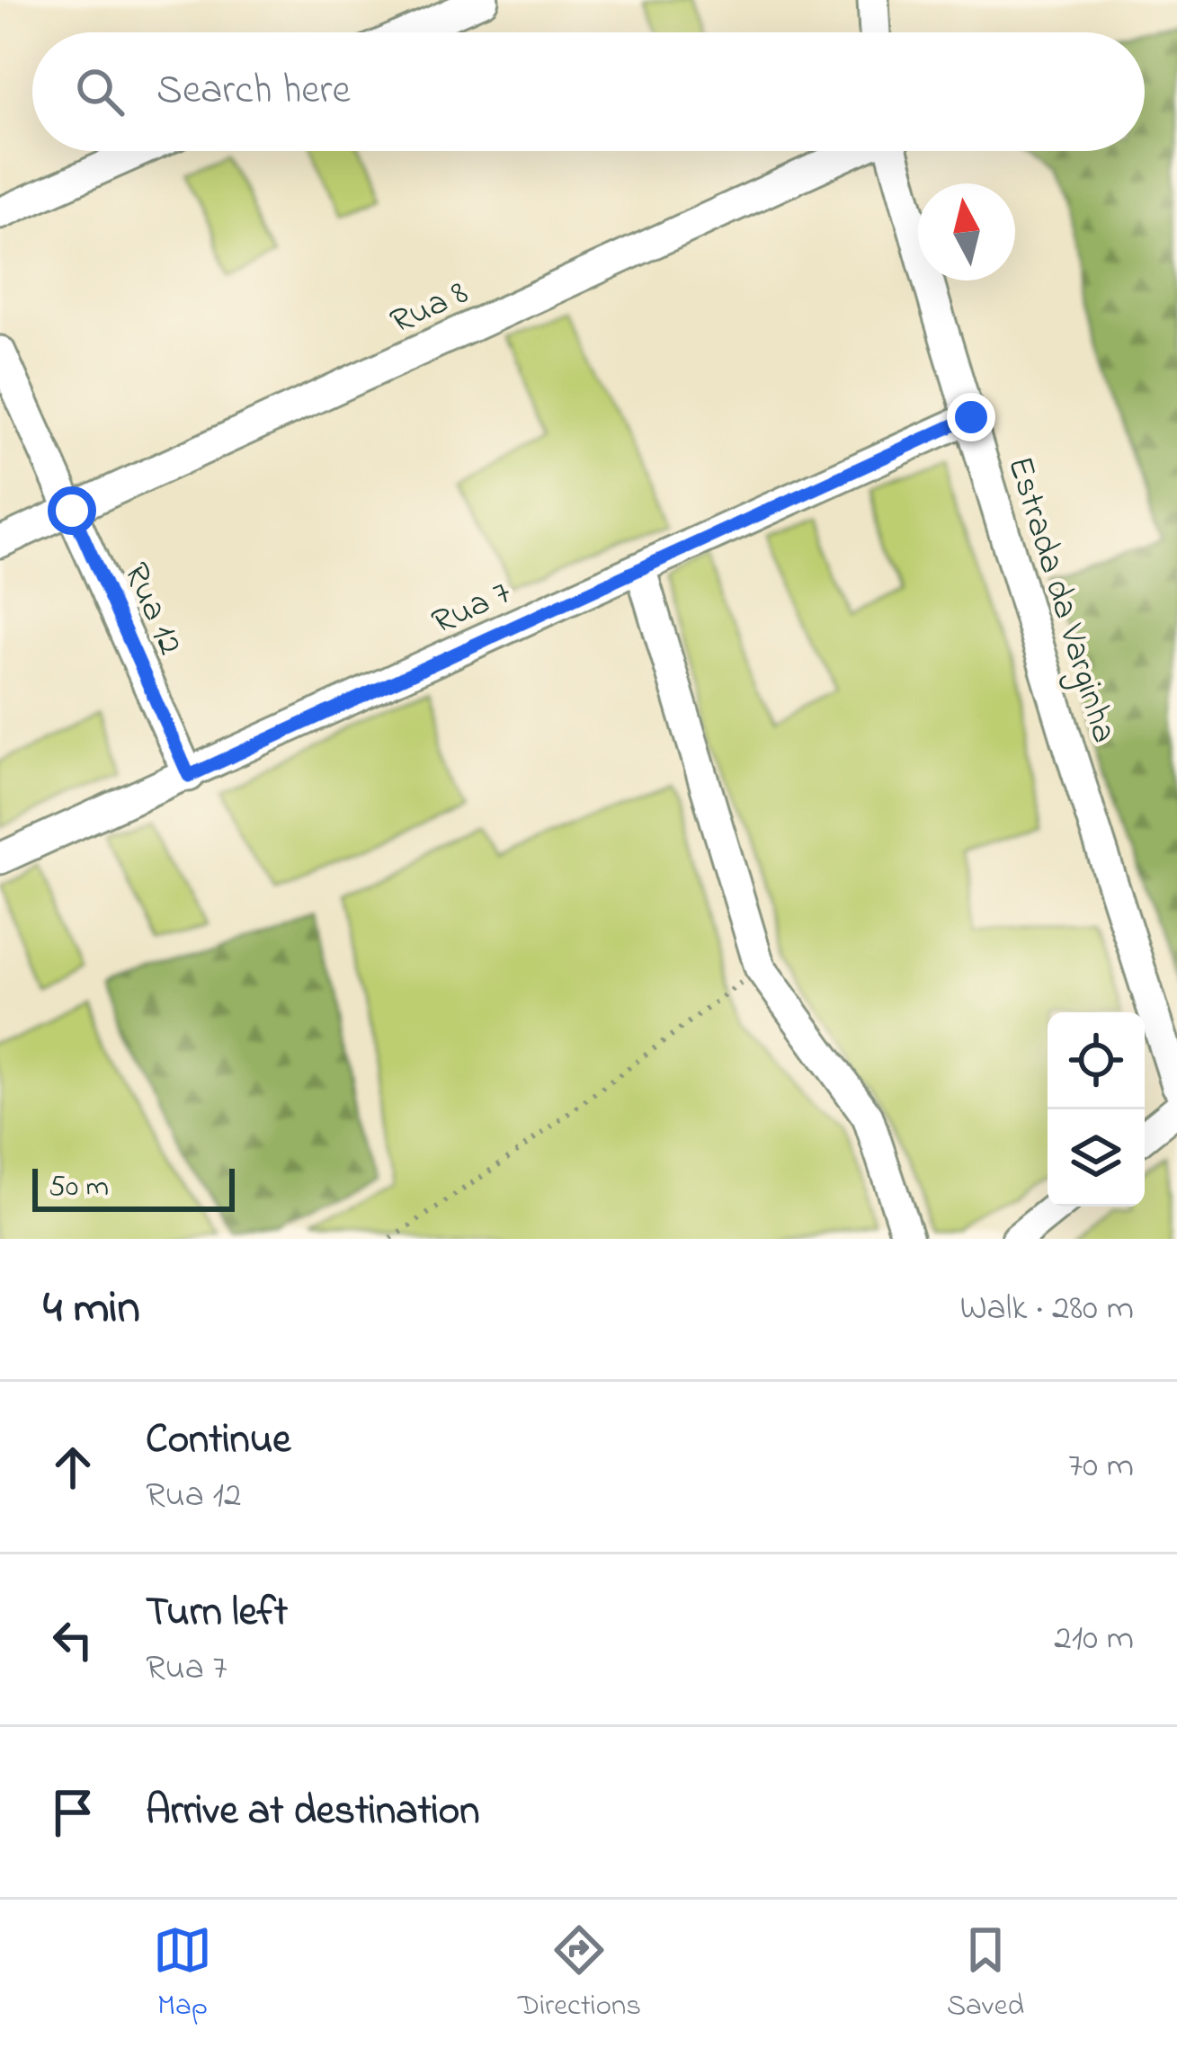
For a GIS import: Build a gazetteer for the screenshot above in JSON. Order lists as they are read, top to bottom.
{
  "streets": {
    "street": [
      "Rua 8",
      "Estrada da Varginha",
      "Rua 7",
      "Rua 12"
    ]
  },
  "crossings": [
    ["Rua 8", "Rua 12"],
    ["Estrada da Varginha", "Rua 7"],
    ["Rua 7", "Rua 12"]
  ],
  "scale_bar": "50 m",
  "north": "top",
  "page": {
    "search": "Search here",
    "scale": "50 m",
    "heading": ["4 min", "Walk · 280 m"],
    "list": [
      ["Continue", "Rua 12", "70 m"],
      ["Turn left", "Rua 7", "210 m"],
      "Arrive at destination"
    ],
    "nav": ["Map", "Directions", "Saved"]
  }
}
